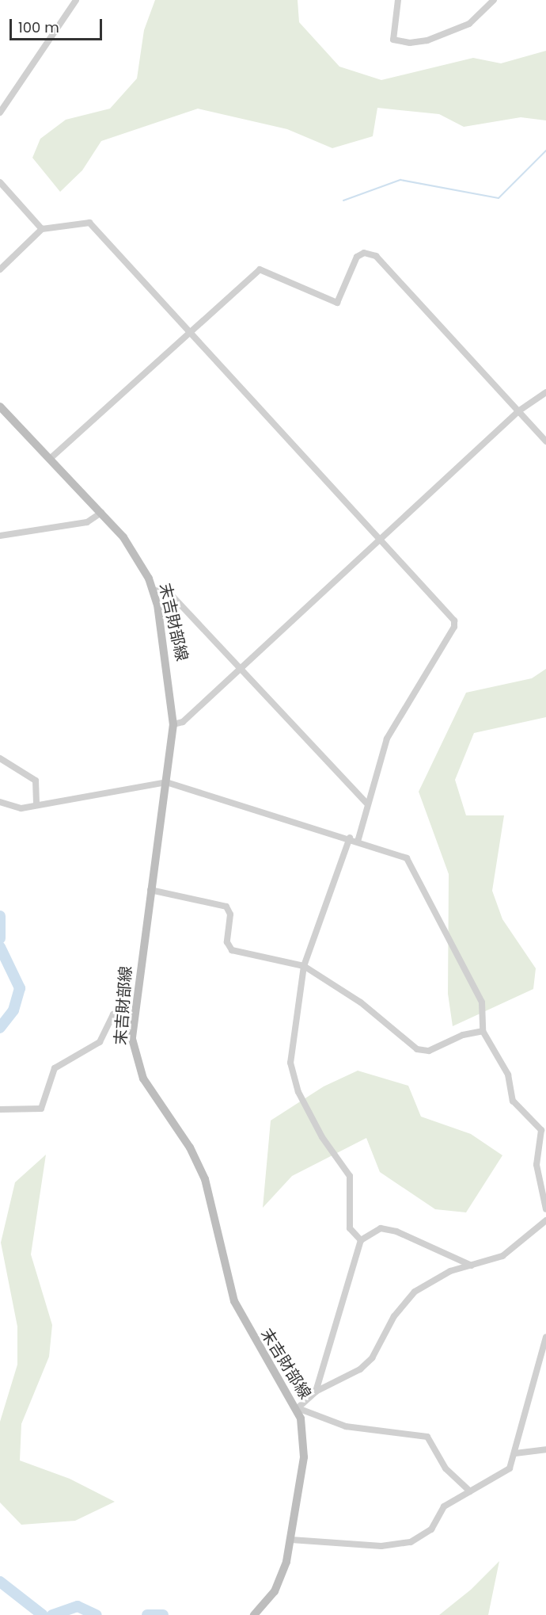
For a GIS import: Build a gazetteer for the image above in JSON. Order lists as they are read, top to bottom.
{
  "streets": {
    "main road": ["末吉財部線"]
  },
  "scale_bar": "100 m"
}
